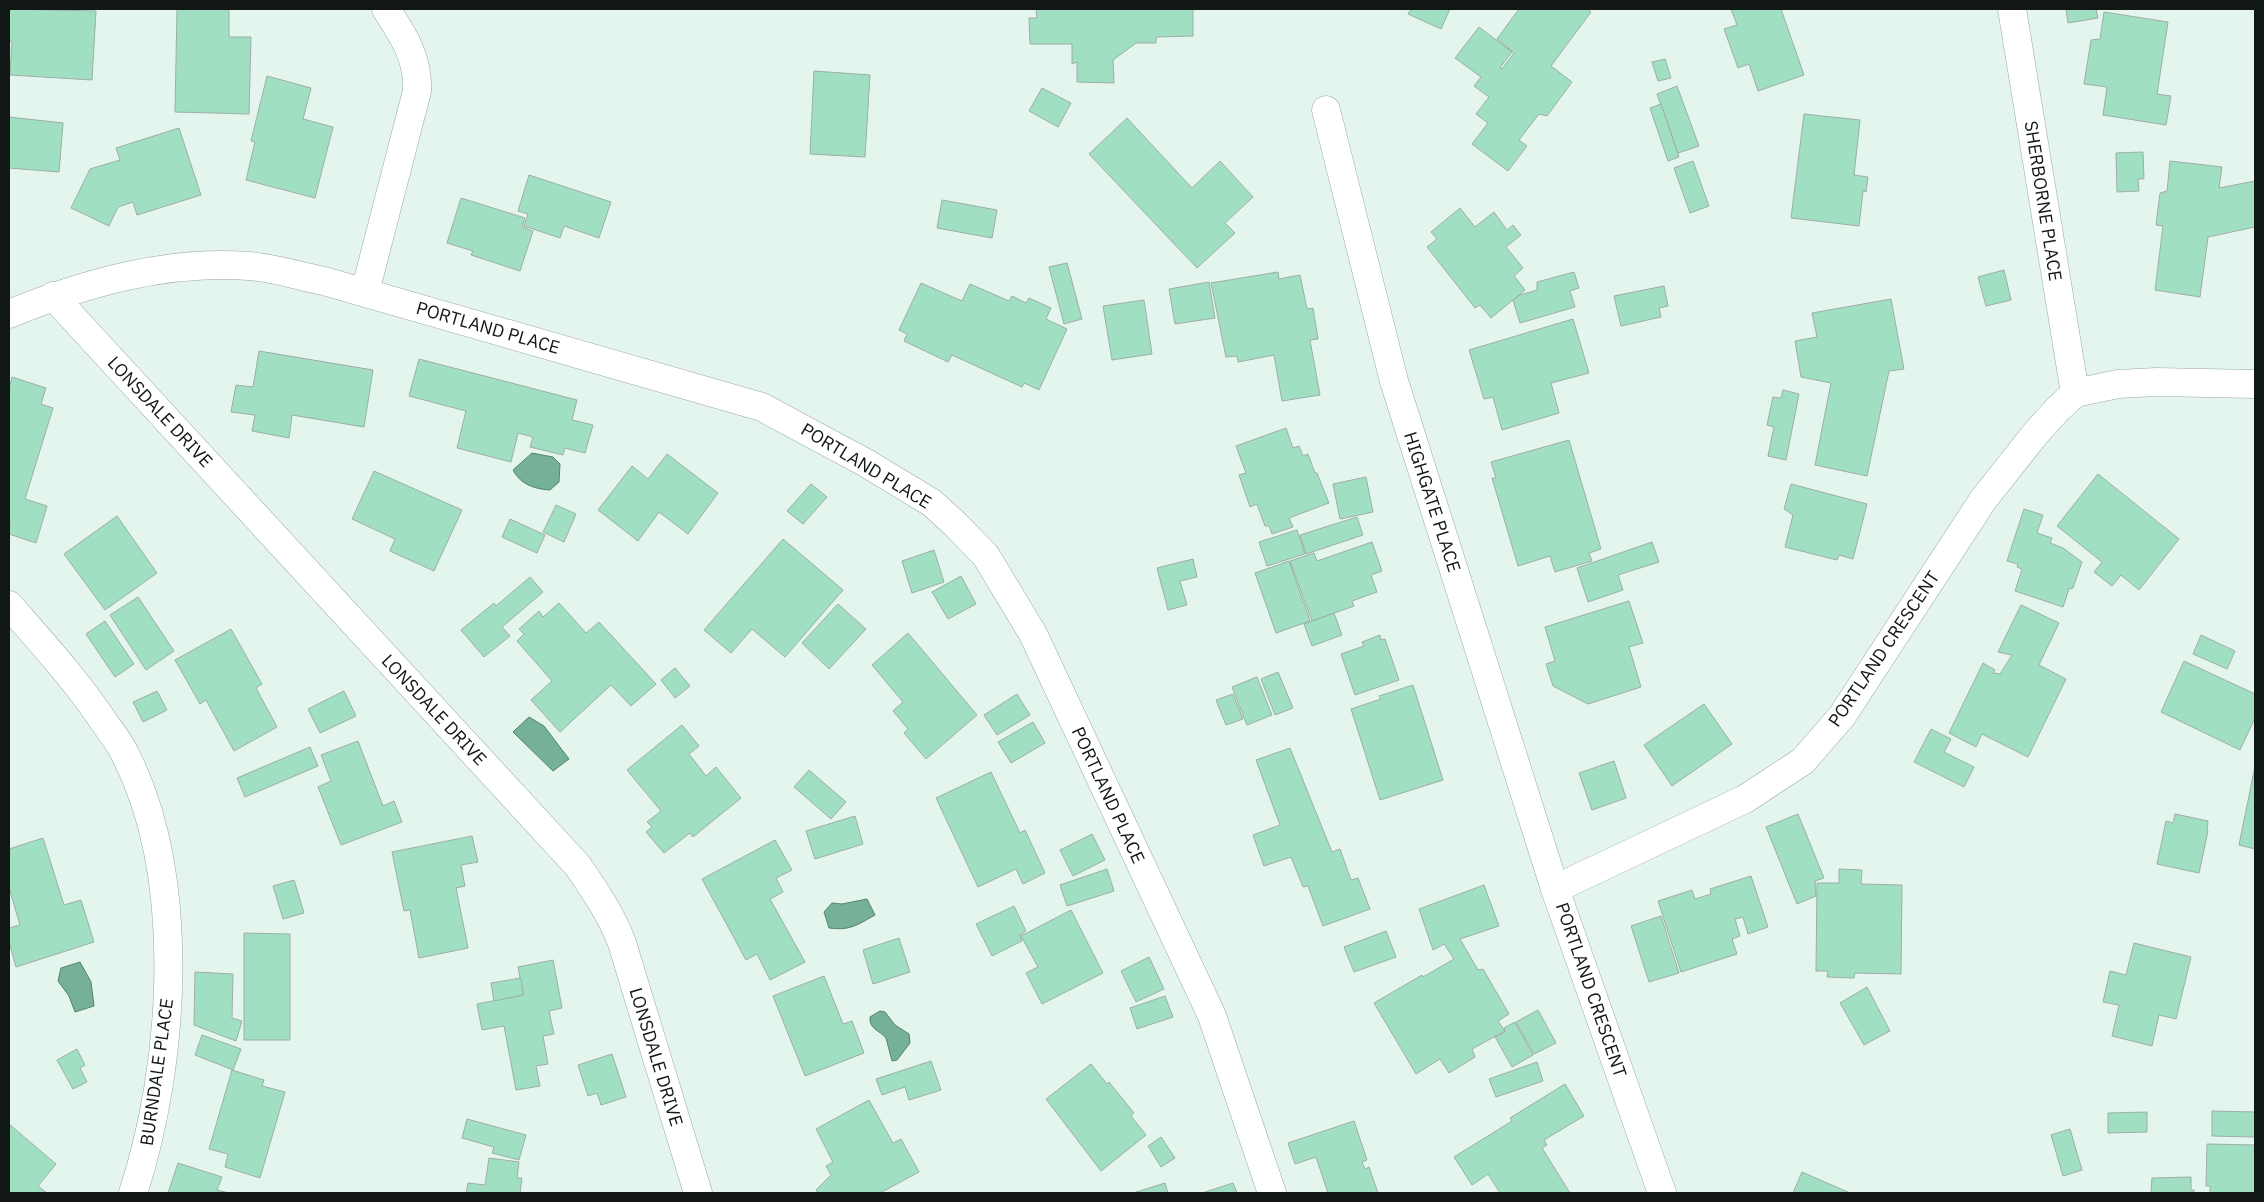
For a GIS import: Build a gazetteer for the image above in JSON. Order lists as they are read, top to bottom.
{
  "streets": {
    "street": [
      "SHERBORNE PLACE",
      "PORTLAND PLACE",
      "LONSDALE DRIVE",
      "HIGHGATE PLACE",
      "PORTLAND CRESCENT",
      "BURNDALE PLACE"
    ]
  },
  "crossings": [
    ["SHERBORNE PLACE", "PORTLAND CRESCENT"],
    ["PORTLAND PLACE", "LONSDALE DRIVE"],
    ["HIGHGATE PLACE", "PORTLAND CRESCENT"]
  ]
}
